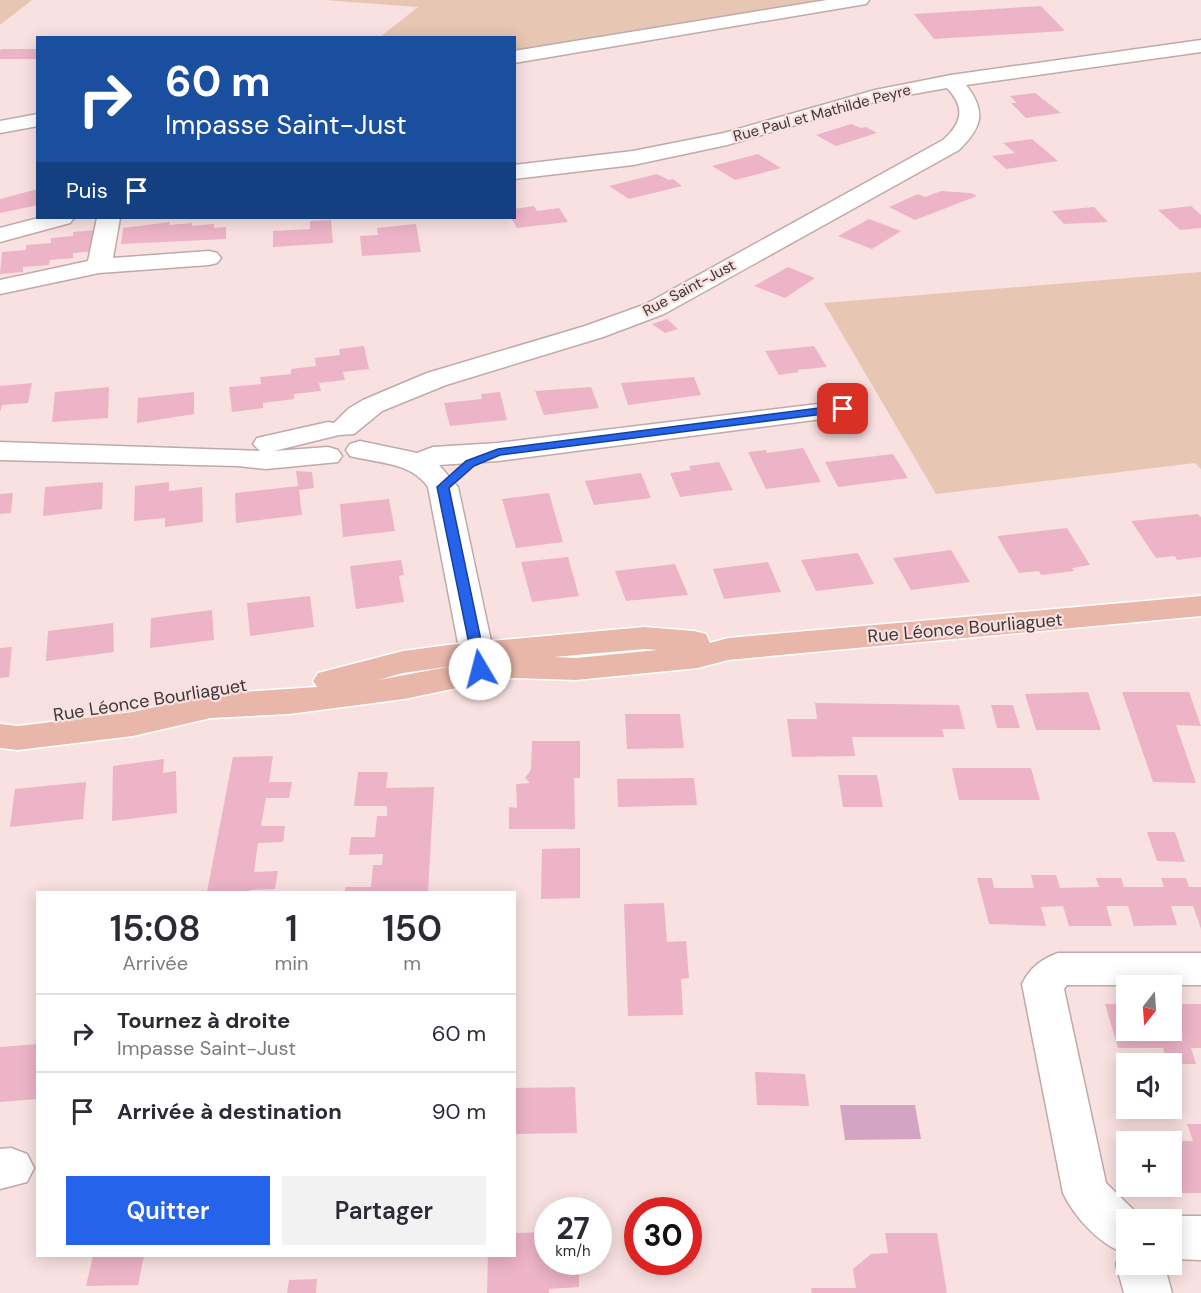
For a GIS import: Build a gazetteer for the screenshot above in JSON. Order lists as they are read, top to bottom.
{
  "streets": {
    "main road": ["Rue Léonce Bourliaguet"],
    "street": ["Rue Paul et Mathilde Peyre", "Rue Saint-Just"]
  },
  "crossings": [
    ["Rue Paul et Mathilde Peyre", "Rue Saint-Just"]
  ],
  "north": "bottom",
  "page": {
    "turn": ["60 m", "Impasse Saint-Just"],
    "then": "Puis",
    "eta": [
      "15:08",
      "Arrivée",
      "1",
      "min",
      "150",
      "m"
    ],
    "map_buttons": ["+", "−"],
    "list": [
      {
        "name": "Tournez à droite",
        "note": "Impasse Saint-Just",
        "value": "60 m"
      },
      {
        "name": "Arrivée à destination",
        "value": "90 m"
      }
    ],
    "buttons": ["Quitter", "Partager"],
    "speed": "27 km/h",
    "limit": "30"
  }
}
